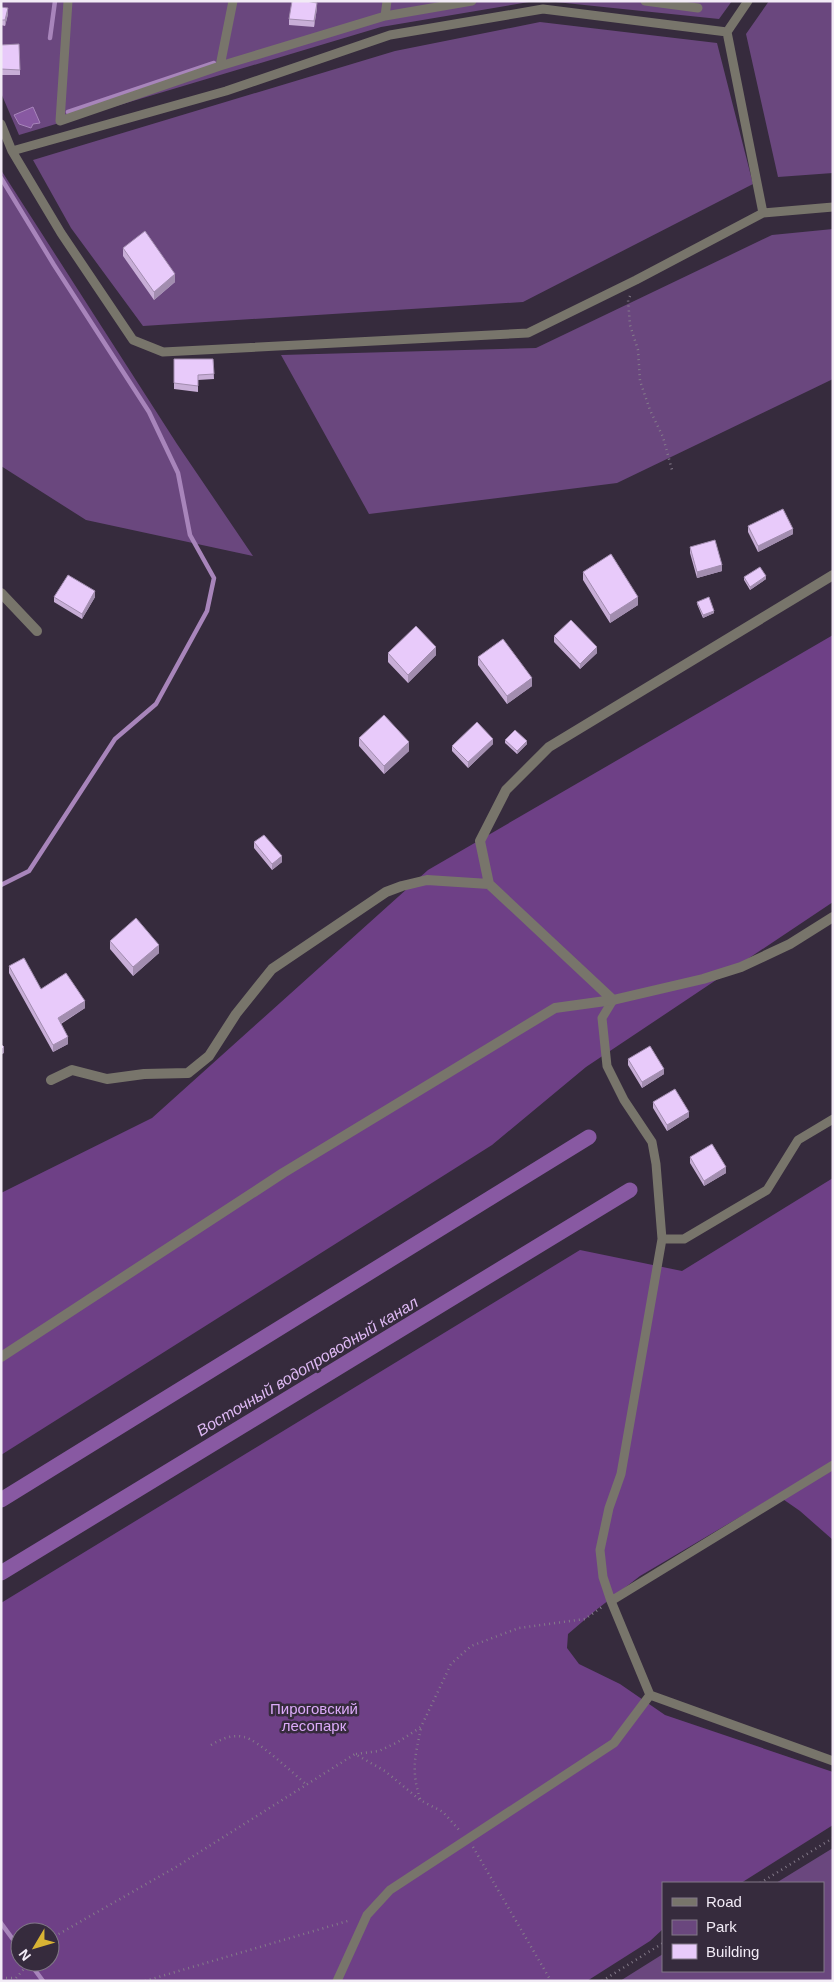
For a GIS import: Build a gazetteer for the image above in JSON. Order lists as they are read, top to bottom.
{
  "water": ["Восточный водопроводный канал"],
  "parks": ["Пироговский лесопарк"],
  "legend": ["Road", "Park", "Building"],
  "north": "bottom left"
}
